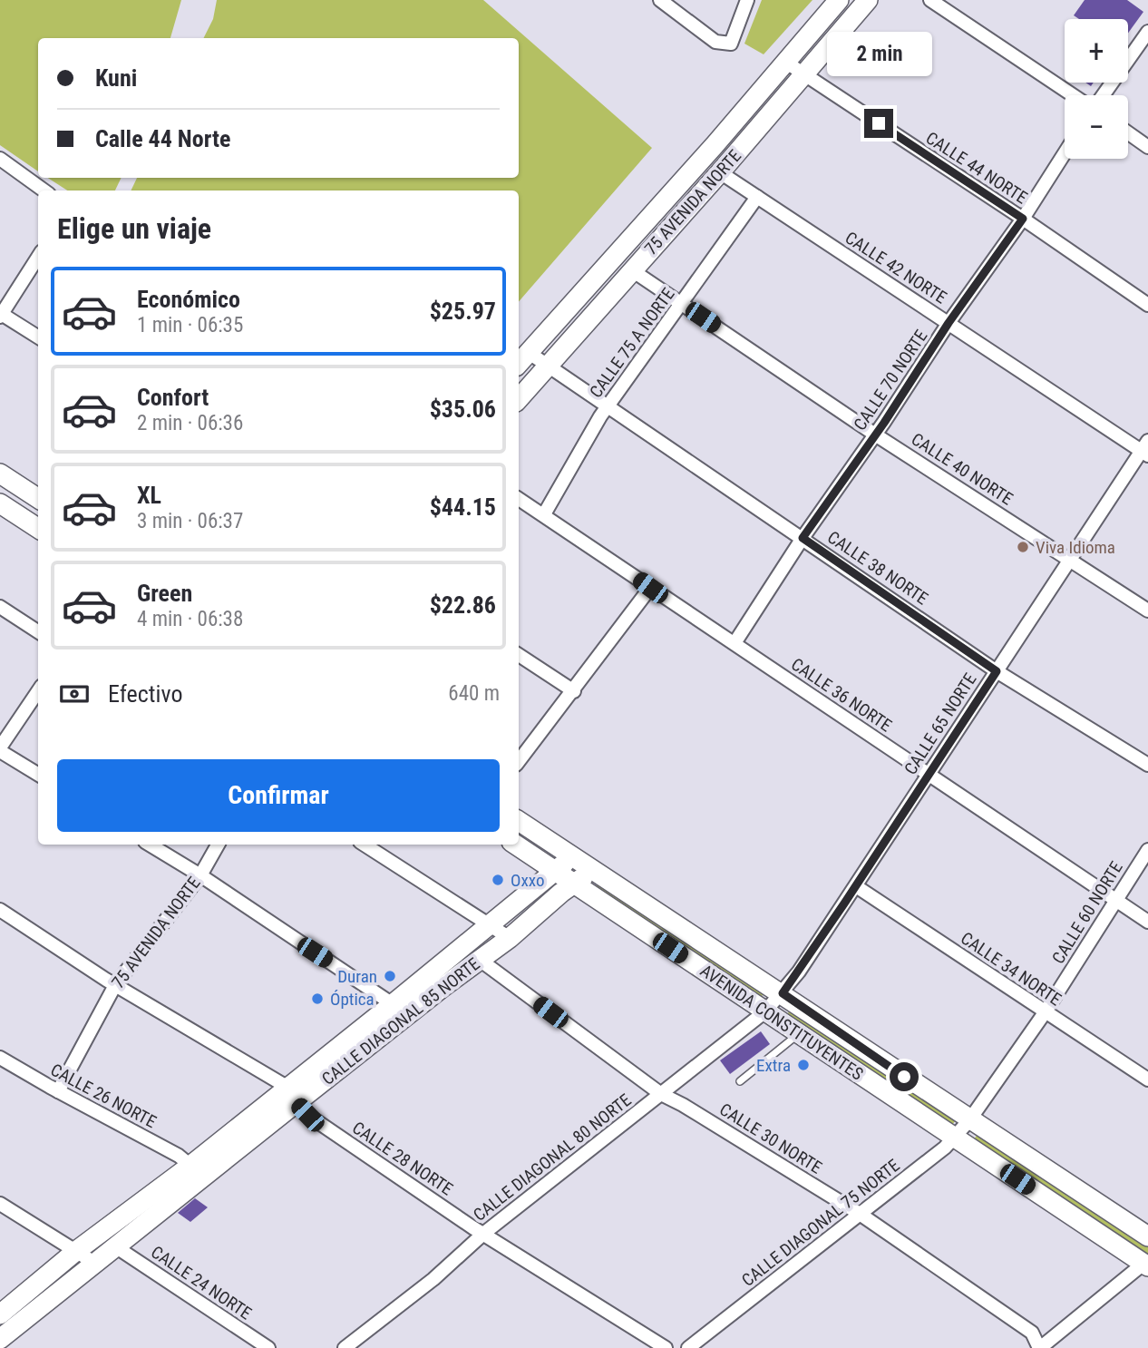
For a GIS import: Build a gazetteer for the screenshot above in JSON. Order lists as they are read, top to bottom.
{
  "streets": {
    "main road": ["75 AVENIDA NORTE", "CALLE DIAGONAL 85 NORTE", "AVENIDA CONSTITUYENTES"],
    "street": [
      "CALLE 44 NORTE",
      "CALLE 42 NORTE",
      "CALLE 75 A NORTE",
      "CALLE 70 NORTE",
      "CALLE 40 NORTE",
      "CALLE 38 NORTE",
      "CALLE 36 NORTE",
      "CALLE 65 NORTE",
      "CALLE 60 NORTE",
      "CALLE 34 NORTE",
      "CALLE 26 NORTE",
      "CALLE 30 NORTE",
      "CALLE DIAGONAL 80 NORTE",
      "CALLE 28 NORTE",
      "CALLE DIAGONAL 75 NORTE",
      "CALLE 24 NORTE"
    ]
  },
  "crossings": [
    ["CALLE 44 NORTE", "75 AVENIDA NORTE"],
    ["CALLE 44 NORTE", "CALLE 70 NORTE"],
    ["75 AVENIDA NORTE", "CALLE 42 NORTE"],
    ["75 AVENIDA NORTE", "CALLE 40 NORTE"],
    ["75 AVENIDA NORTE", "CALLE 38 NORTE"],
    ["75 AVENIDA NORTE", "CALLE 26 NORTE"],
    ["75 AVENIDA NORTE", "CALLE 28 NORTE"],
    ["CALLE 42 NORTE", "CALLE 75 A NORTE"],
    ["CALLE 42 NORTE", "CALLE 70 NORTE"],
    ["CALLE 42 NORTE", "CALLE 65 NORTE"],
    ["CALLE 75 A NORTE", "CALLE 40 NORTE"],
    ["CALLE 75 A NORTE", "CALLE 38 NORTE"],
    ["CALLE 75 A NORTE", "CALLE 36 NORTE"],
    ["CALLE 70 NORTE", "CALLE 40 NORTE"],
    ["CALLE 70 NORTE", "CALLE 38 NORTE"],
    ["CALLE 70 NORTE", "CALLE 36 NORTE"],
    ["CALLE 40 NORTE", "CALLE 65 NORTE"],
    ["CALLE 38 NORTE", "CALLE 65 NORTE"],
    ["CALLE 36 NORTE", "CALLE 65 NORTE"],
    ["CALLE 36 NORTE", "CALLE 60 NORTE"],
    ["CALLE 65 NORTE", "CALLE 34 NORTE"],
    ["CALLE 65 NORTE", "AVENIDA CONSTITUYENTES"],
    ["CALLE 65 NORTE", "CALLE DIAGONAL 80 NORTE"],
    ["CALLE 60 NORTE", "CALLE 34 NORTE"],
    ["CALLE 60 NORTE", "AVENIDA CONSTITUYENTES"],
    ["CALLE 60 NORTE", "CALLE DIAGONAL 75 NORTE"],
    ["CALLE DIAGONAL 85 NORTE", "AVENIDA CONSTITUYENTES"],
    ["CALLE DIAGONAL 85 NORTE", "CALLE 26 NORTE"],
    ["CALLE DIAGONAL 85 NORTE", "CALLE 30 NORTE"],
    ["CALLE DIAGONAL 85 NORTE", "CALLE 28 NORTE"],
    ["CALLE DIAGONAL 85 NORTE", "CALLE 24 NORTE"],
    ["AVENIDA CONSTITUYENTES", "CALLE DIAGONAL 80 NORTE"],
    ["AVENIDA CONSTITUYENTES", "CALLE DIAGONAL 75 NORTE"],
    ["CALLE 30 NORTE", "CALLE DIAGONAL 80 NORTE"],
    ["CALLE 30 NORTE", "CALLE DIAGONAL 75 NORTE"],
    ["CALLE DIAGONAL 80 NORTE", "CALLE 28 NORTE"]
  ],
  "places": [
    "Viva Idioma",
    "Oxxo",
    "Duran",
    "Óptica",
    "Extra"
  ],
  "page": {
    "map_buttons": ["+", "−"],
    "bubble": "2 min",
    "banner": ["Kuni", "Calle 44 Norte"],
    "heading": "Elige un viaje",
    "list": [
      {
        "name": "Económico",
        "note": "1 min · 06:35",
        "value": "$25.97"
      },
      {
        "name": "Confort",
        "note": "2 min · 06:36",
        "value": "$35.06"
      },
      {
        "name": "XL",
        "note": "3 min · 06:37",
        "value": "$44.15"
      },
      {
        "name": "Green",
        "note": "4 min · 06:38",
        "value": "$22.86"
      }
    ],
    "pay": ["Efectivo", "640 m"],
    "buttons": "Confirmar"
  }
}
